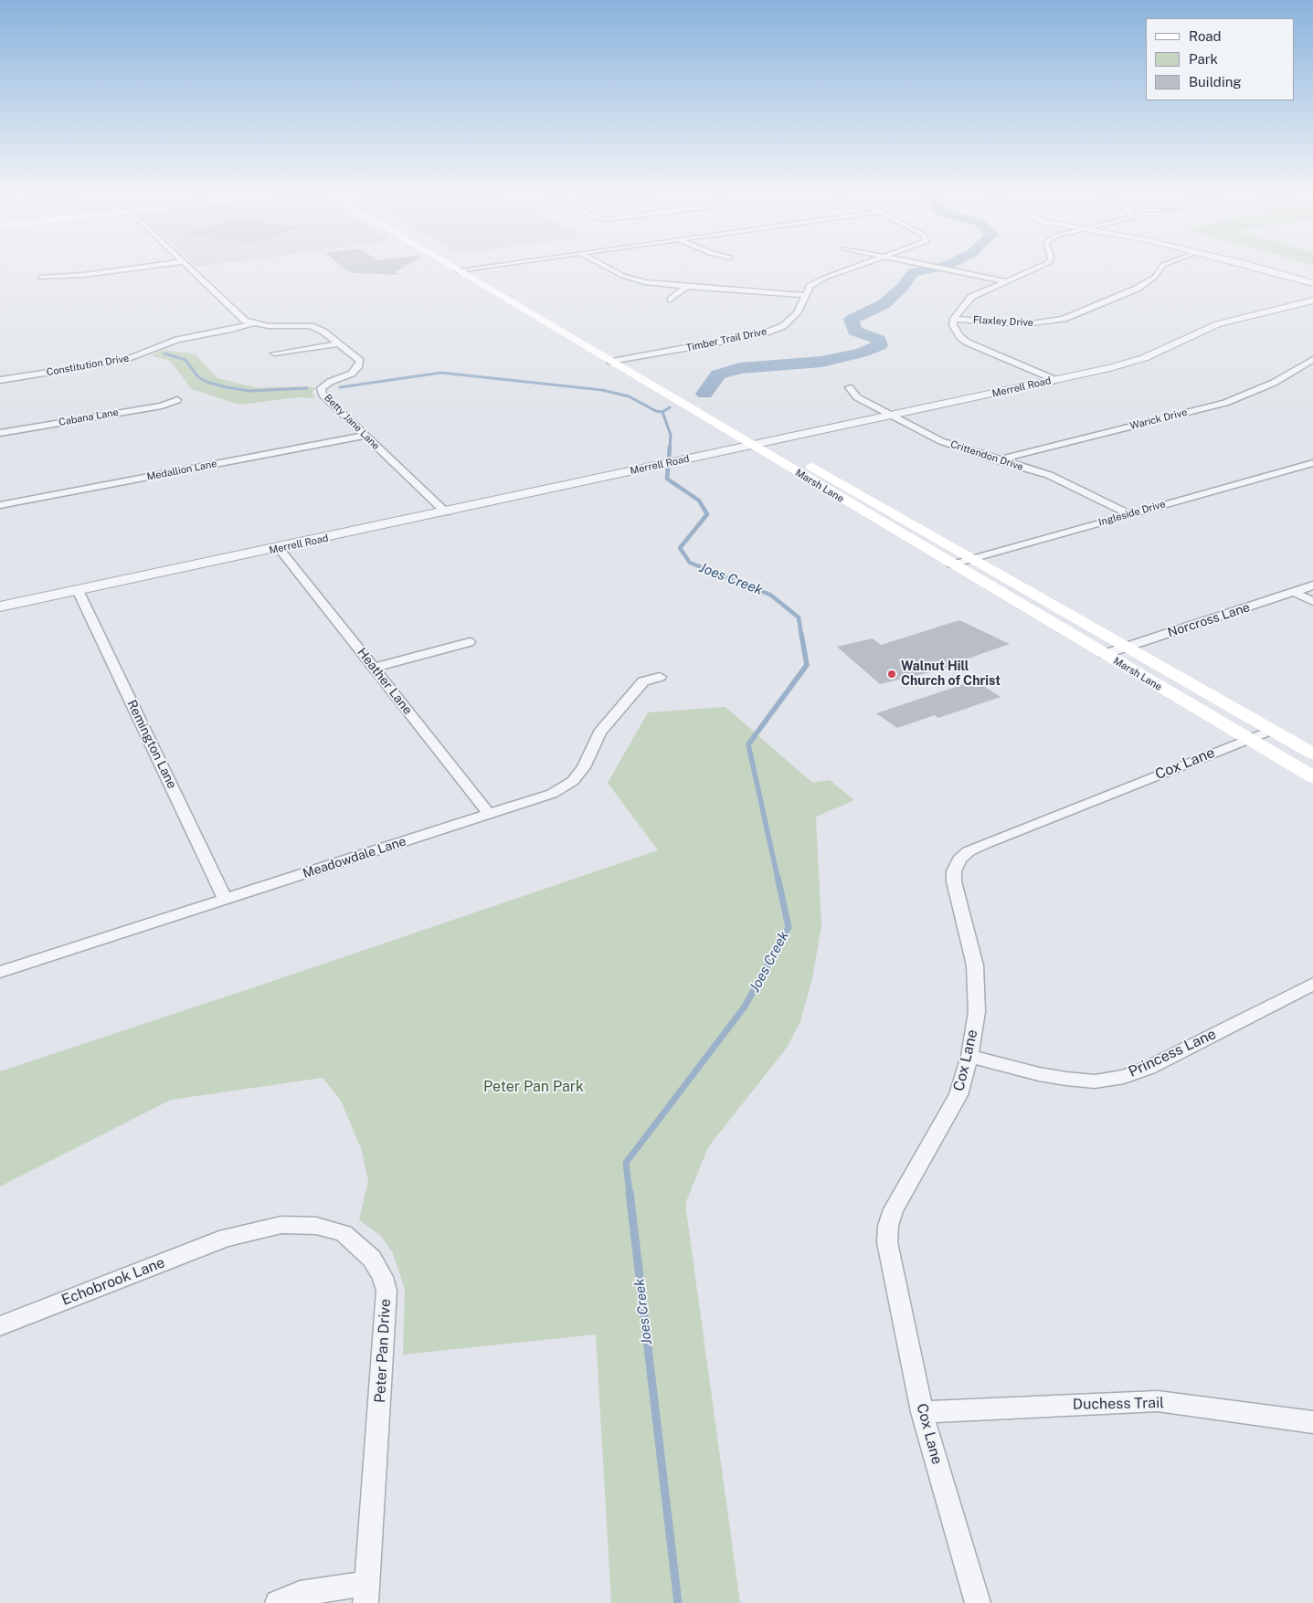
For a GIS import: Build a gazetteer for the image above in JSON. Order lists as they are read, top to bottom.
{
  "streets": {
    "main road": ["Marsh Lane"],
    "street": [
      "Flaxley Drive",
      "Timber Trail Drive",
      "Constitution Drive",
      "Merrell Road",
      "Cabana Lane",
      "Warick Drive",
      "Betty Jane Lane",
      "Crittendon Drive",
      "Medallion Lane",
      "Ingleside Drive",
      "Norcross Lane",
      "Heather Lane",
      "Remington Lane",
      "Cox Lane",
      "Meadowdale Lane",
      "Princess Lane",
      "Echobrook Lane",
      "Peter Pan Drive",
      "Duchess Trail"
    ]
  },
  "crossings": [
    ["Timber Trail Drive", "Marsh Lane"],
    ["Constitution Drive", "Betty Jane Lane"],
    ["Merrell Road", "Betty Jane Lane"],
    ["Merrell Road", "Crittendon Drive"],
    ["Merrell Road", "Marsh Lane"],
    ["Merrell Road", "Heather Lane"],
    ["Merrell Road", "Remington Lane"],
    ["Warick Drive", "Crittendon Drive"],
    ["Betty Jane Lane", "Medallion Lane"],
    ["Crittendon Drive", "Ingleside Drive"],
    ["Marsh Lane", "Ingleside Drive"],
    ["Marsh Lane", "Norcross Lane"],
    ["Marsh Lane", "Cox Lane"],
    ["Heather Lane", "Meadowdale Lane"],
    ["Remington Lane", "Meadowdale Lane"],
    ["Cox Lane", "Princess Lane"],
    ["Cox Lane", "Duchess Trail"],
    ["Echobrook Lane", "Peter Pan Drive"]
  ],
  "water": ["Joes Creek"],
  "parks": ["Peter Pan Park"],
  "places": ["Walnut Hill Church of Christ"],
  "legend": ["Road", "Park", "Building"]
}
